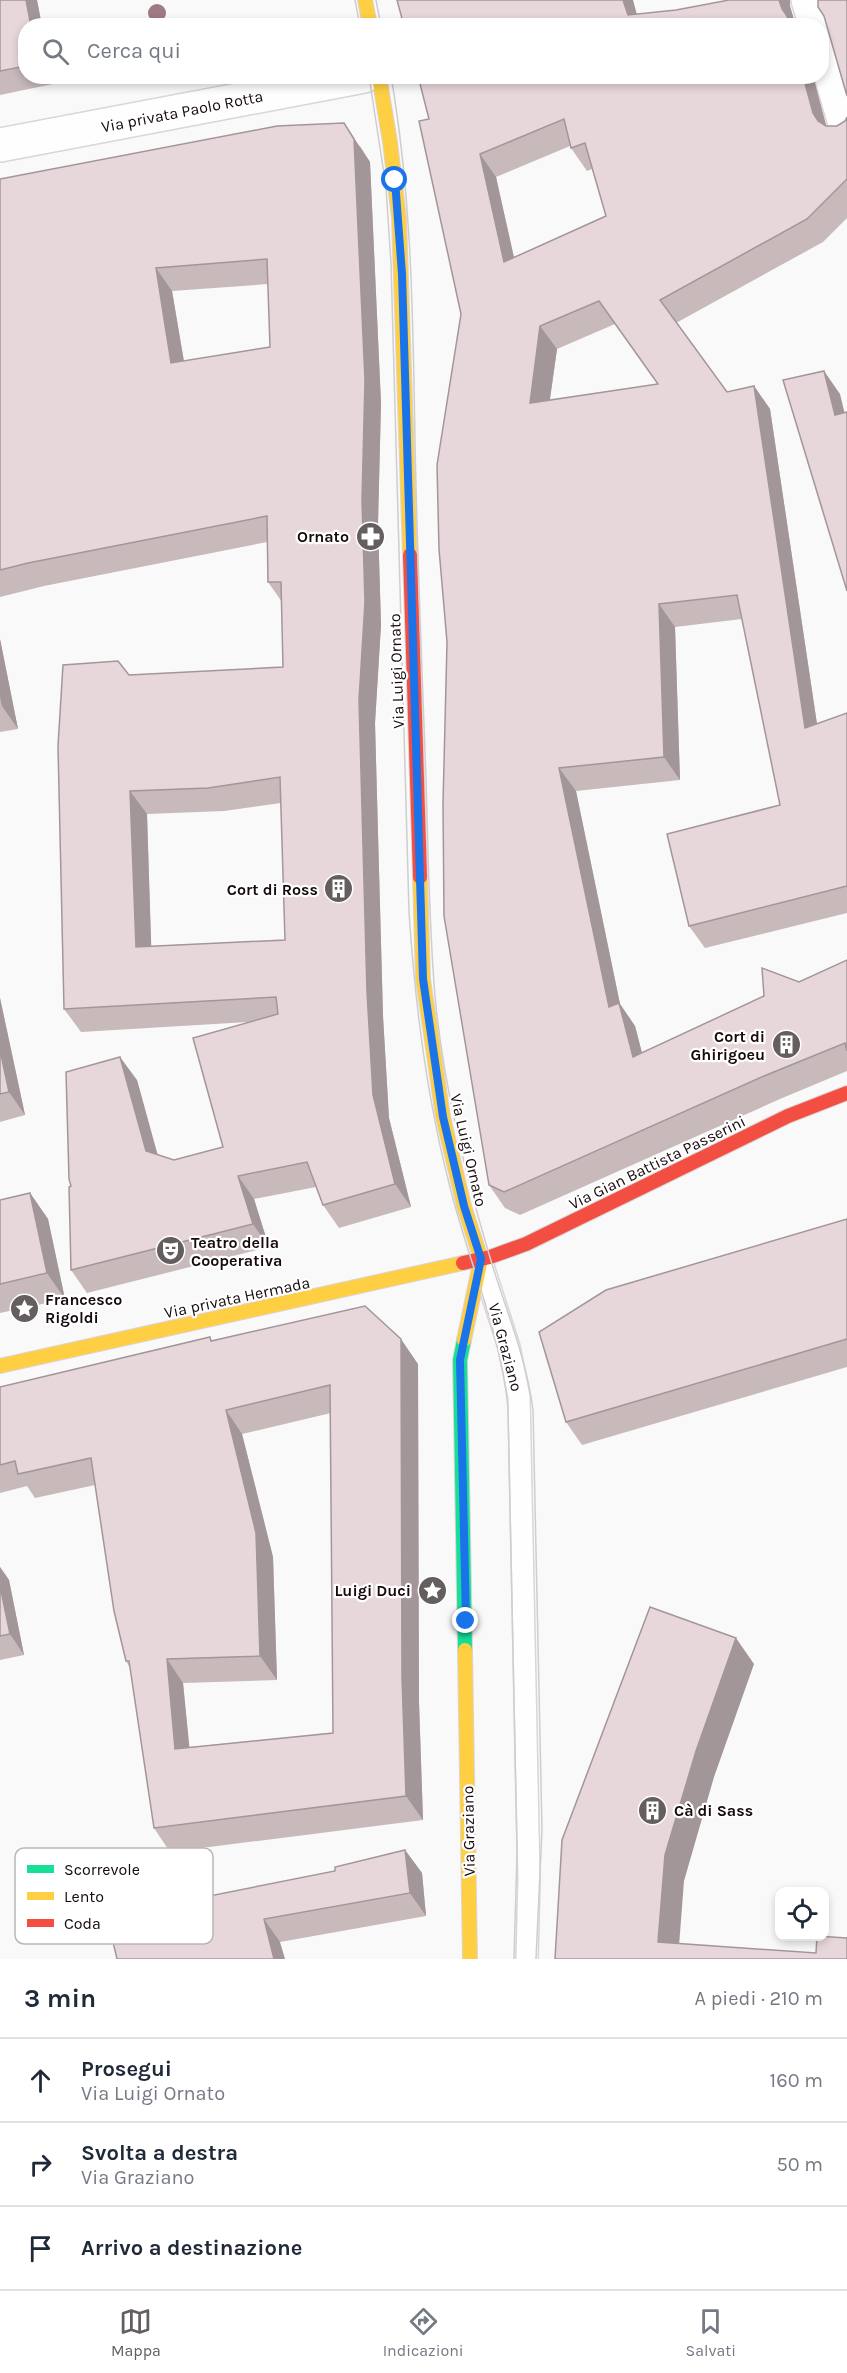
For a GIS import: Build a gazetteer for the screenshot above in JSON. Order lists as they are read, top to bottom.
{
  "streets": {
    "main road": [
      "Via Luigi Ornato",
      "Via Gian Battista Passerini",
      "Via privata Hermada",
      "Via Graziano"
    ],
    "street": ["Via privata Paolo Rotta"]
  },
  "crossings": [
    ["Via Luigi Ornato", "Via Gian Battista Passerini"],
    ["Via Luigi Ornato", "Via privata Hermada"],
    ["Via Luigi Ornato", "Via Graziano"],
    ["Via Gian Battista Passerini", "Via privata Hermada"],
    ["Via Gian Battista Passerini", "Via Graziano"],
    ["Via privata Hermada", "Via Graziano"]
  ],
  "places": {
    "pharmacy": ["Ornato"],
    "building": ["Cort di Ross", "Cort di Ghirigoeu", "Cà di Sass"],
    "theatre": ["Teatro della Cooperativa"],
    "place": ["Francesco Rigoldi", "Luigi Duci"]
  },
  "legend": ["Scorrevole", "Lento", "Coda"],
  "page": {
    "search": "Cerca qui",
    "heading": ["3 min", "A piedi · 210 m"],
    "list": [
      ["Prosegui", "Via Luigi Ornato", "160 m"],
      ["Svolta a destra", "Via Graziano", "50 m"],
      "Arrivo a destinazione"
    ],
    "nav": ["Mappa", "Indicazioni", "Salvati"]
  }
}
